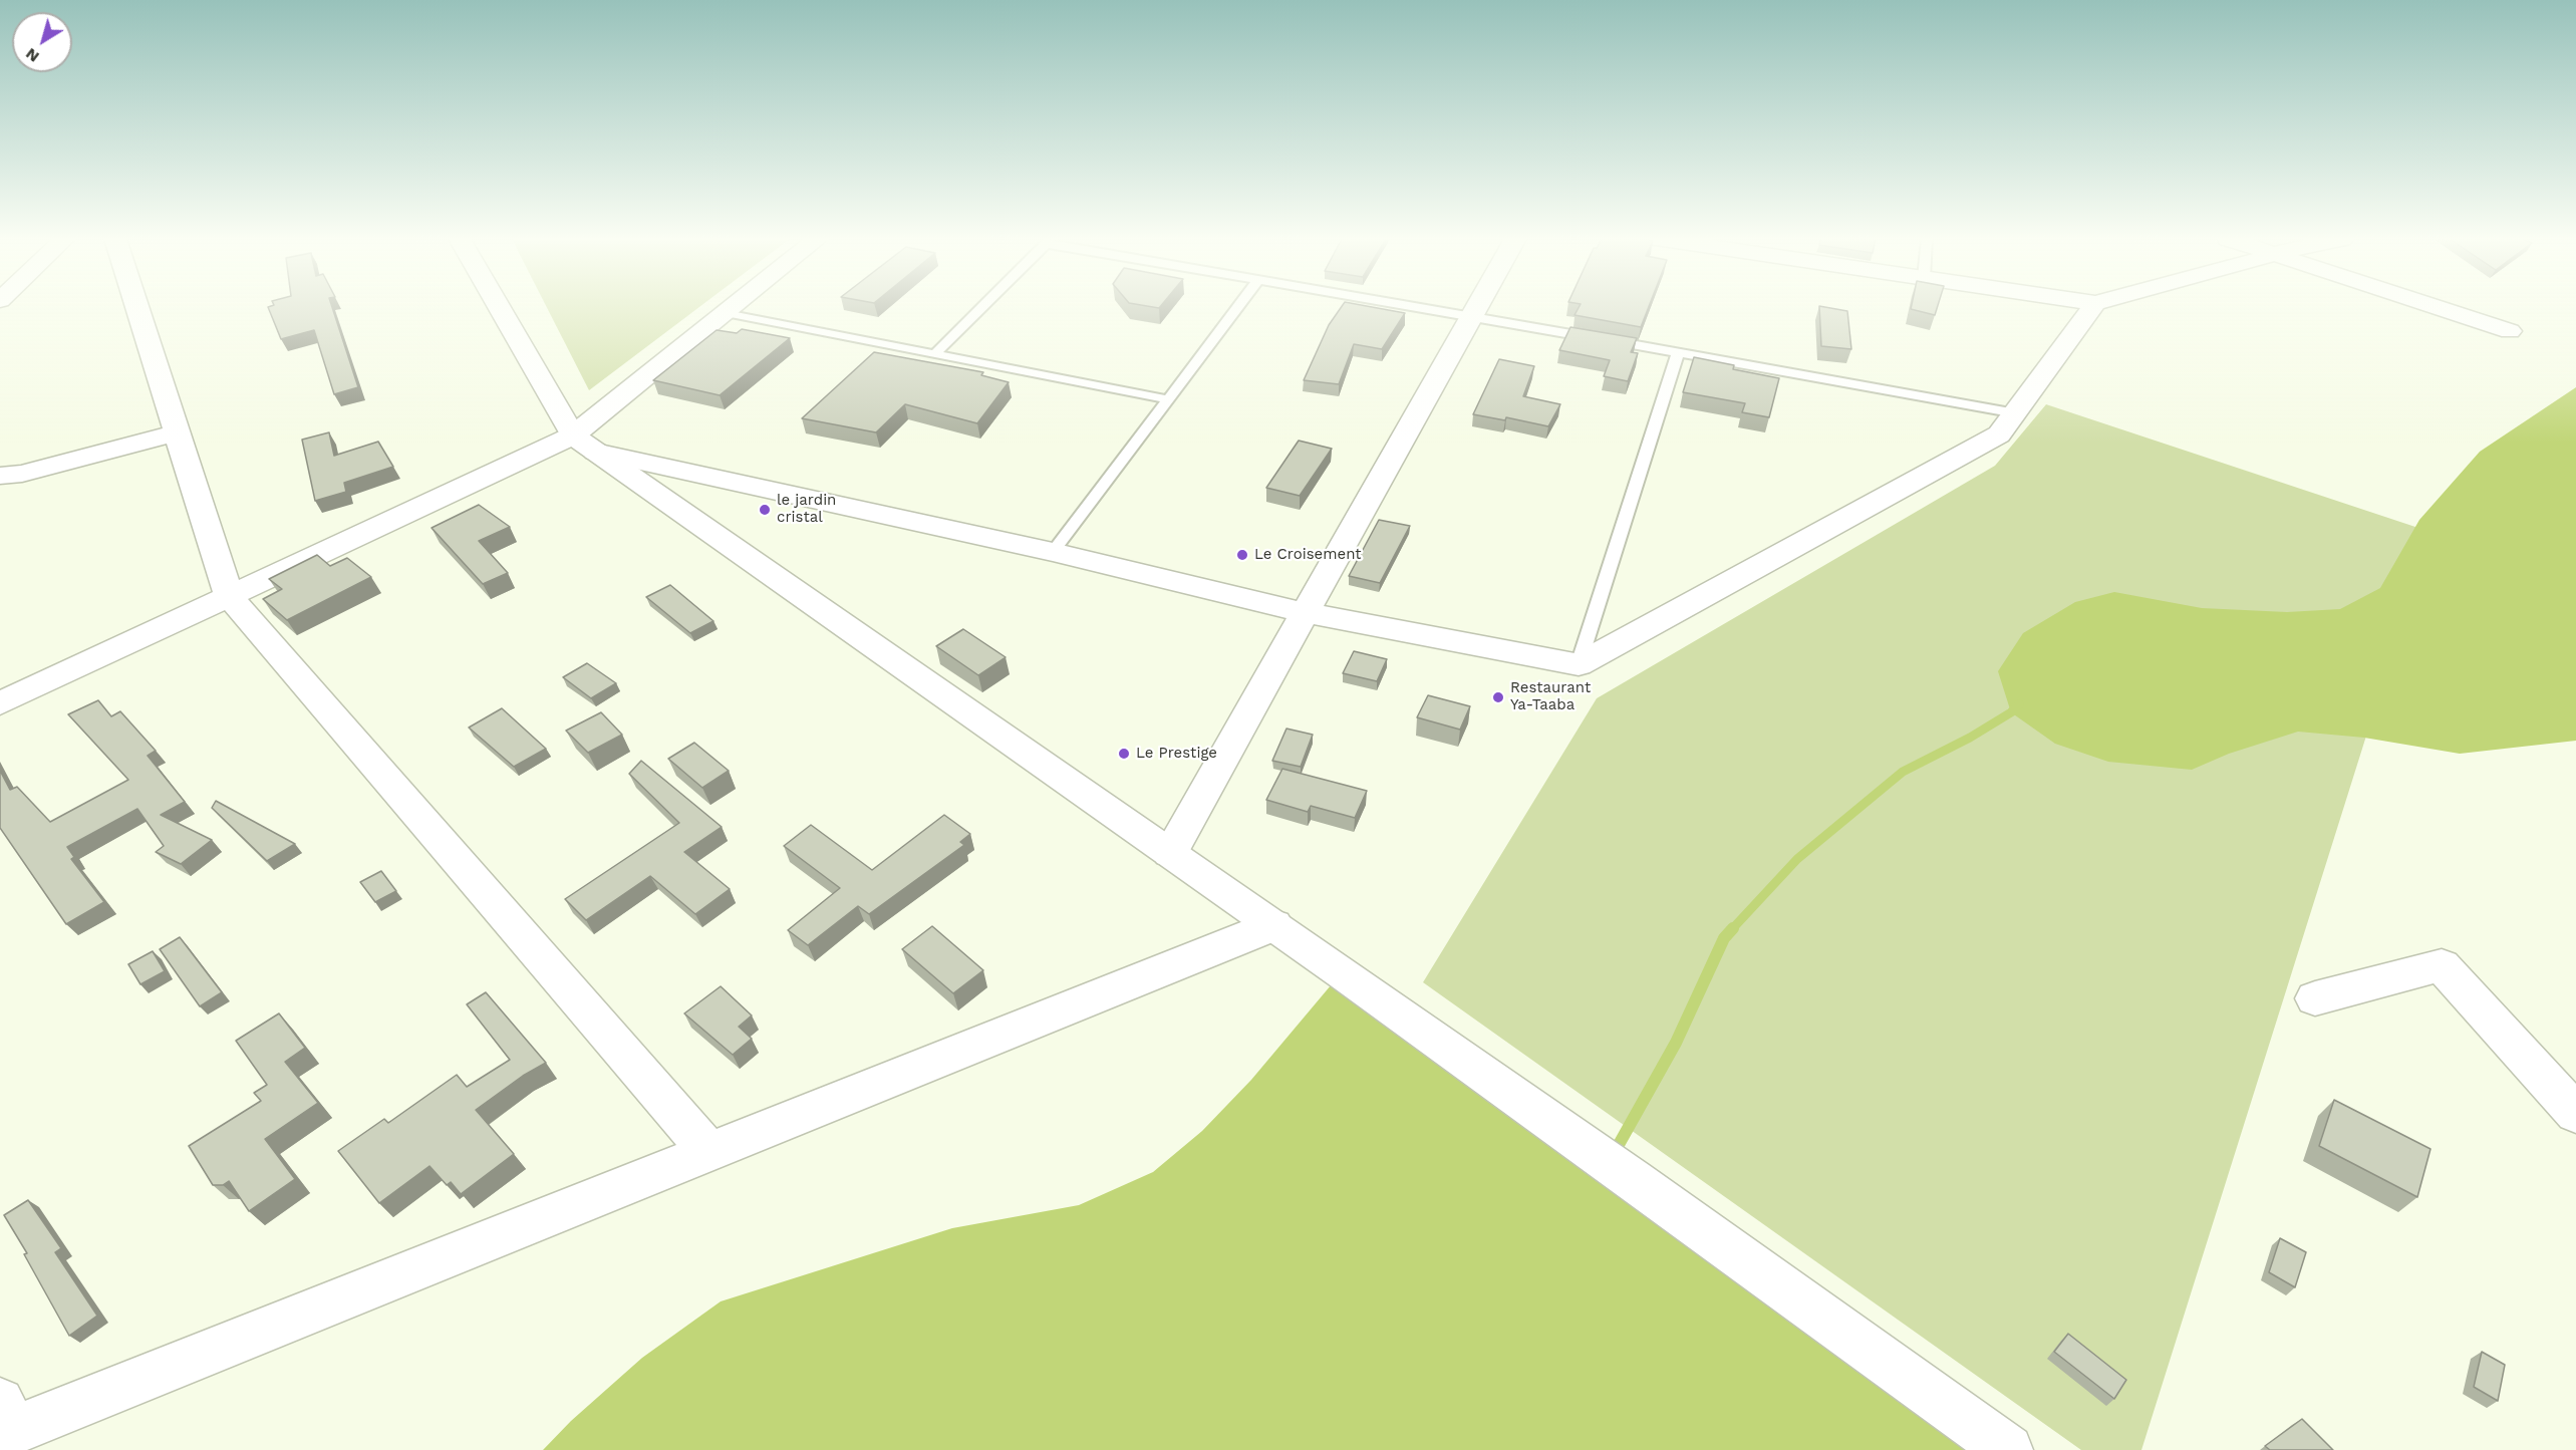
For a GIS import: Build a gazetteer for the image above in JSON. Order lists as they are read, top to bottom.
{
  "places": [
    "le jardin cristal",
    "Le Croisement",
    "Restaurant Ya-Taaba",
    "Le Prestige"
  ],
  "north": "bottom left"
}
